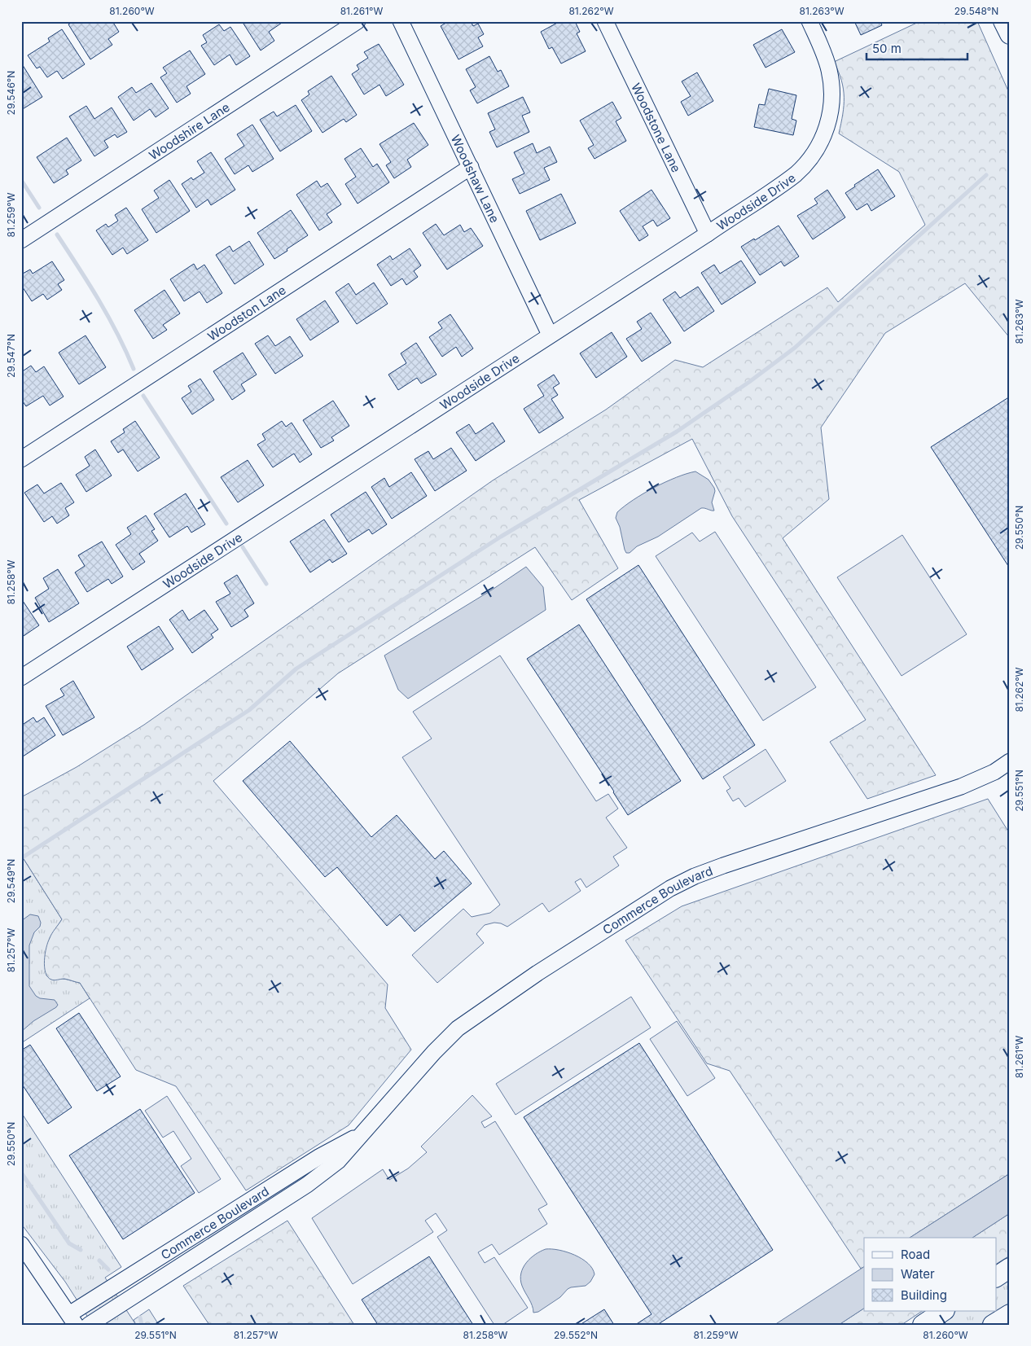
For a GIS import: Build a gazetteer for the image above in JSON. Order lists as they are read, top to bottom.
{
  "streets": {
    "street": [
      "Woodstone Lane",
      "Woodshire Lane",
      "Woodshaw Lane",
      "Woodside Drive",
      "Woodston Lane",
      "Commerce Boulevard"
    ]
  },
  "crossings": [
    ["Woodstone Lane", "Woodside Drive"],
    ["Woodshaw Lane", "Woodside Drive"],
    ["Woodshaw Lane", "Woodston Lane"]
  ],
  "legend": ["Road", "Water", "Building"],
  "scale_bar": "50 m",
  "coordinates": [
    "81.260°W",
    "81.261°W",
    "81.262°W",
    "81.263°W",
    "29.548°N",
    "29.546°N",
    "81.259°W",
    "29.547°N",
    "29.550°N",
    "81.258°W",
    "29.551°N",
    "29.549°N",
    "81.257°W",
    "29.552°N"
  ]
}
